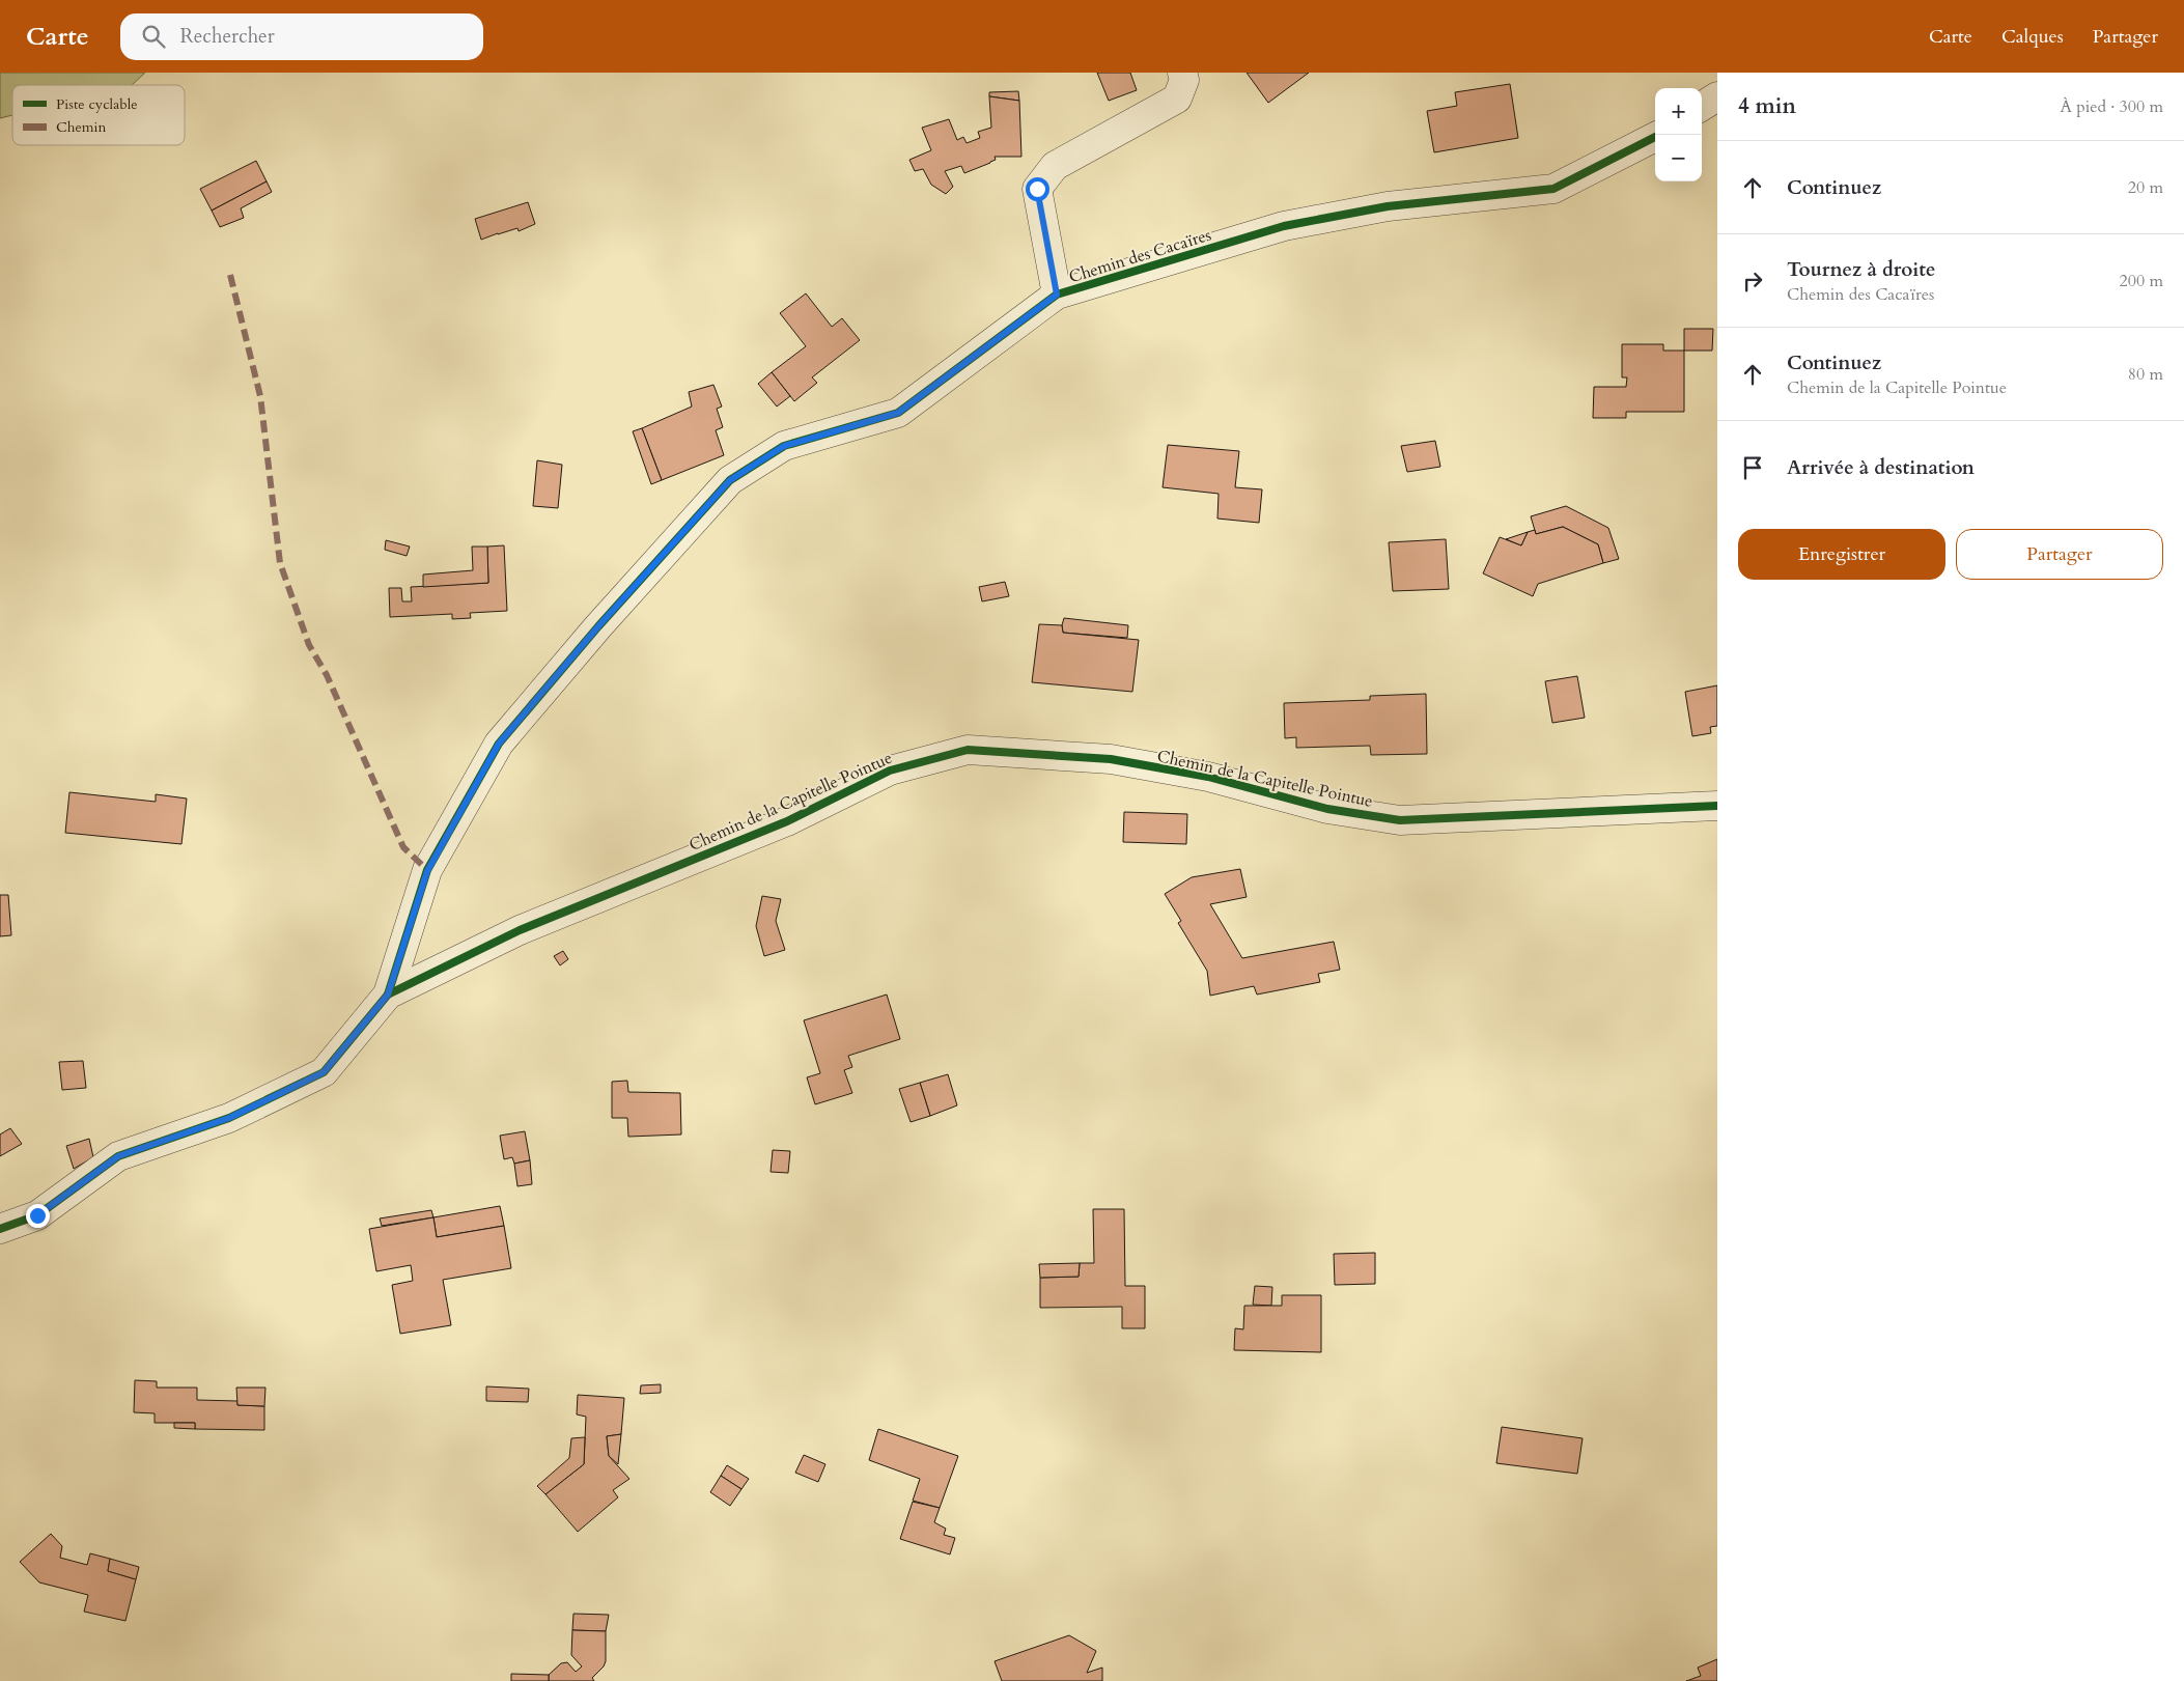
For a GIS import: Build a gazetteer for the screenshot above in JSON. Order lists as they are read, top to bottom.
{
  "streets": {
    "street": ["Chemin des Cacaïres", "Chemin de la Capitelle Pointue"]
  },
  "crossings": [
    ["Chemin des Cacaïres", "Chemin de la Capitelle Pointue"]
  ],
  "legend": ["Piste cyclable", "Chemin"],
  "page": {
    "header": "Carte",
    "search": "Rechercher",
    "nav": ["Carte", "Calques", "Partager"],
    "heading": ["4 min", "À pied · 300 m"],
    "map_buttons": ["+", "−"],
    "list": [
      ["Continuez", "20 m"],
      ["Tournez à droite", "Chemin des Cacaïres", "200 m"],
      ["Continuez", "Chemin de la Capitelle Pointue", "80 m"],
      "Arrivée à destination"
    ],
    "buttons": ["Enregistrer", "Partager"]
  }
}
